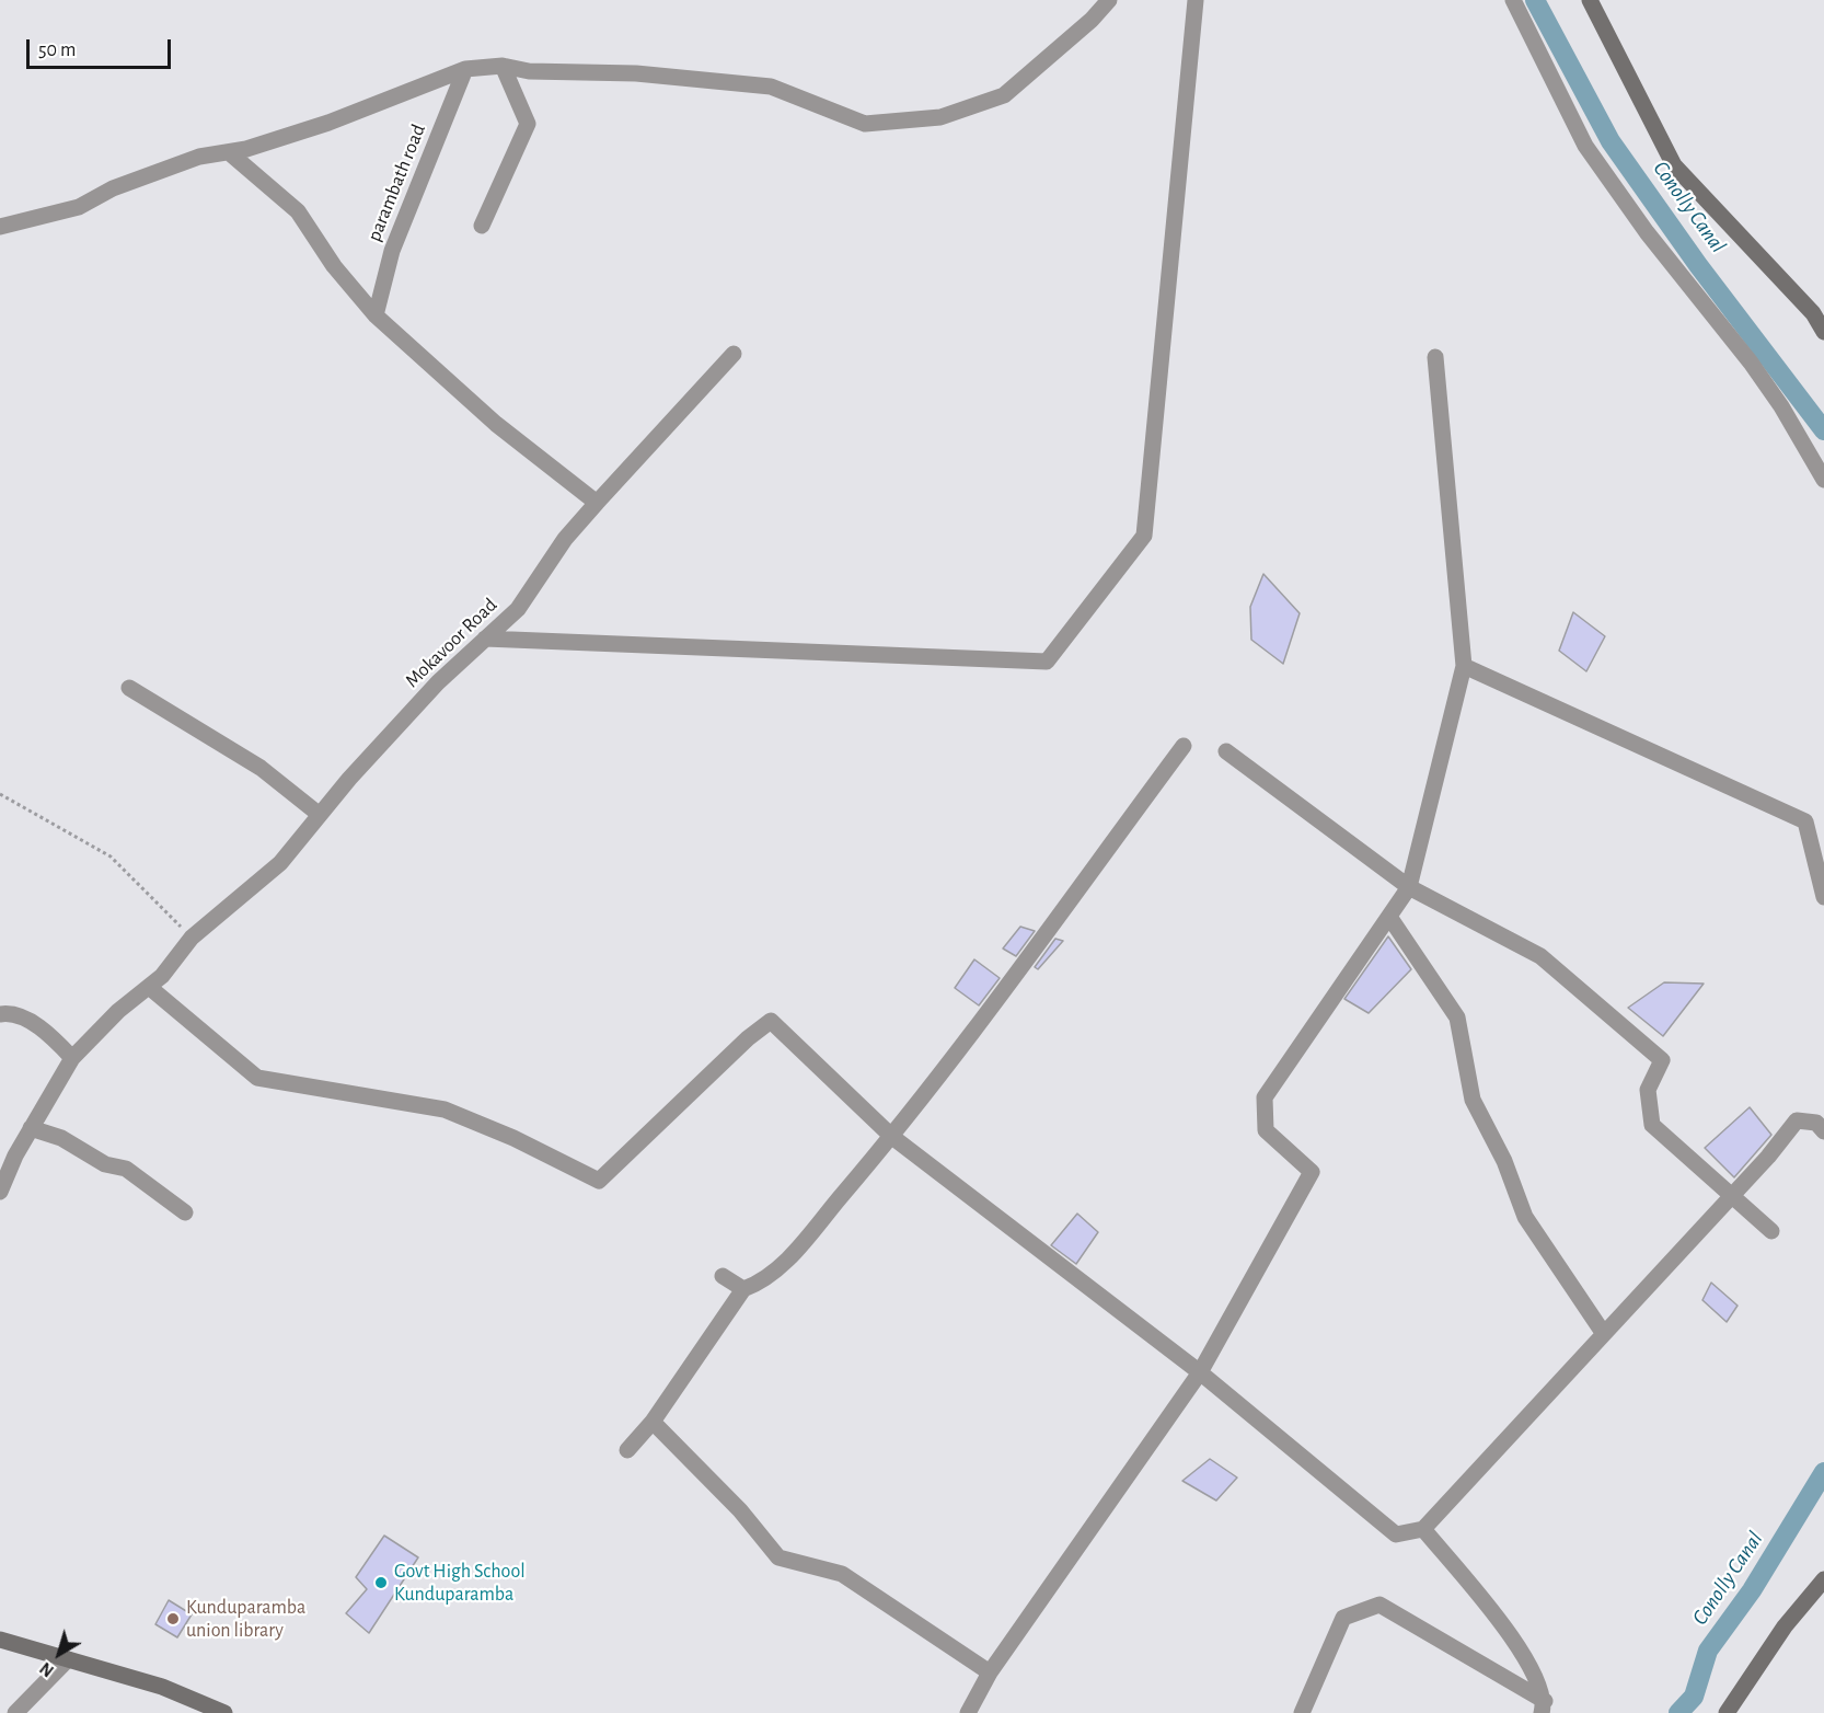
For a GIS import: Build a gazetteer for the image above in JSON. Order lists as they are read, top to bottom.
{
  "streets": {
    "street": ["parambath road", "Mokavoor Road"]
  },
  "water": ["Conolly Canal"],
  "places": ["Govt High School Kunduparamba", "Kunduparamba union library"],
  "scale_bar": "50 m",
  "north": "bottom left"
}
